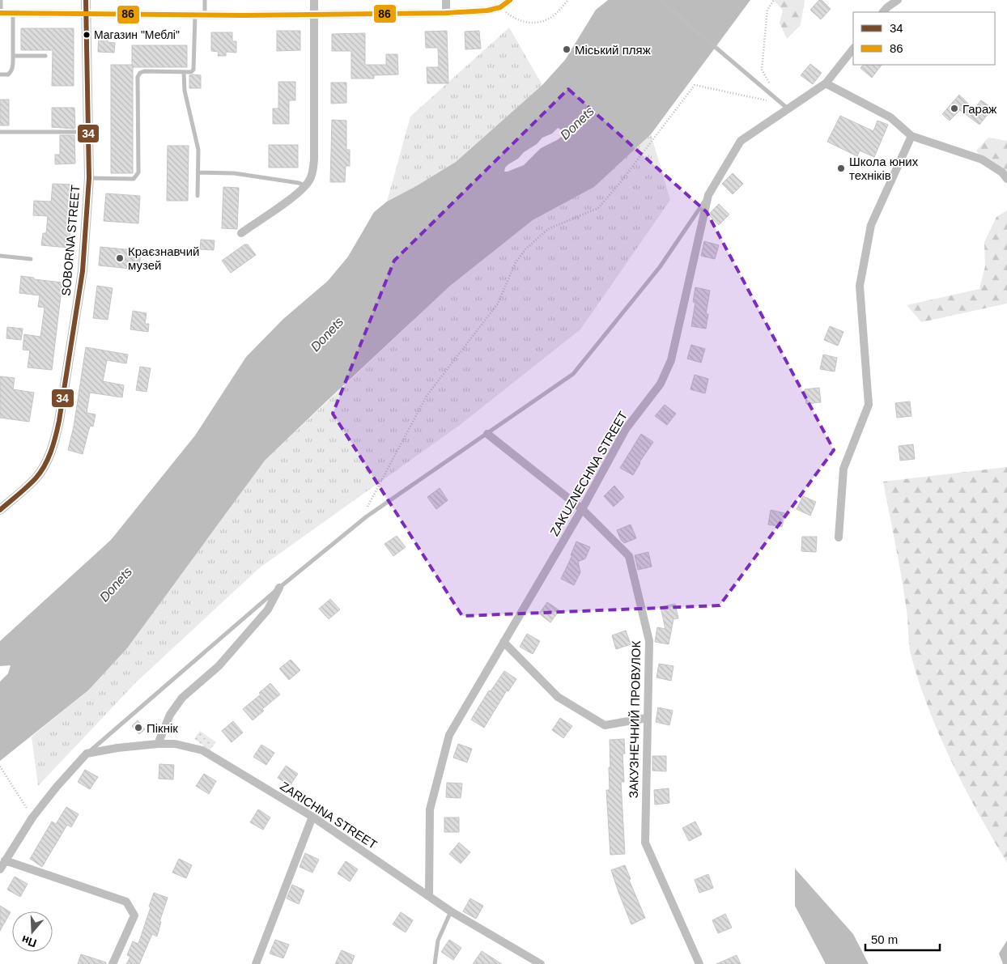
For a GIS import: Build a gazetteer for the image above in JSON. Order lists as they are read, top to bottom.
{
  "streets": {
    "street": [
      "SOBORNA STREET",
      "ZAKUZNECHNA STREET",
      "ЗАКУЗНЕЧНИЙ ПРОВУЛОК",
      "ZARICHNA STREET"
    ]
  },
  "crossings": [
    ["ZAKUZNECHNA STREET", "ЗАКУЗНЕЧНИЙ ПРОВУЛОК"],
    ["ZAKUZNECHNA STREET", "ZARICHNA STREET"]
  ],
  "water": ["Donets"],
  "places": [
    "Магазин \"Меблі\"",
    "Міський пляж",
    "Гараж",
    "Школа юних техніків",
    "Краєзнавчий музей",
    "Пікнік"
  ],
  "lines": ["transit line 34", "transit line 86"],
  "legend": ["34", "86"],
  "scale_bar": "50 m",
  "north": "bottom"
}
